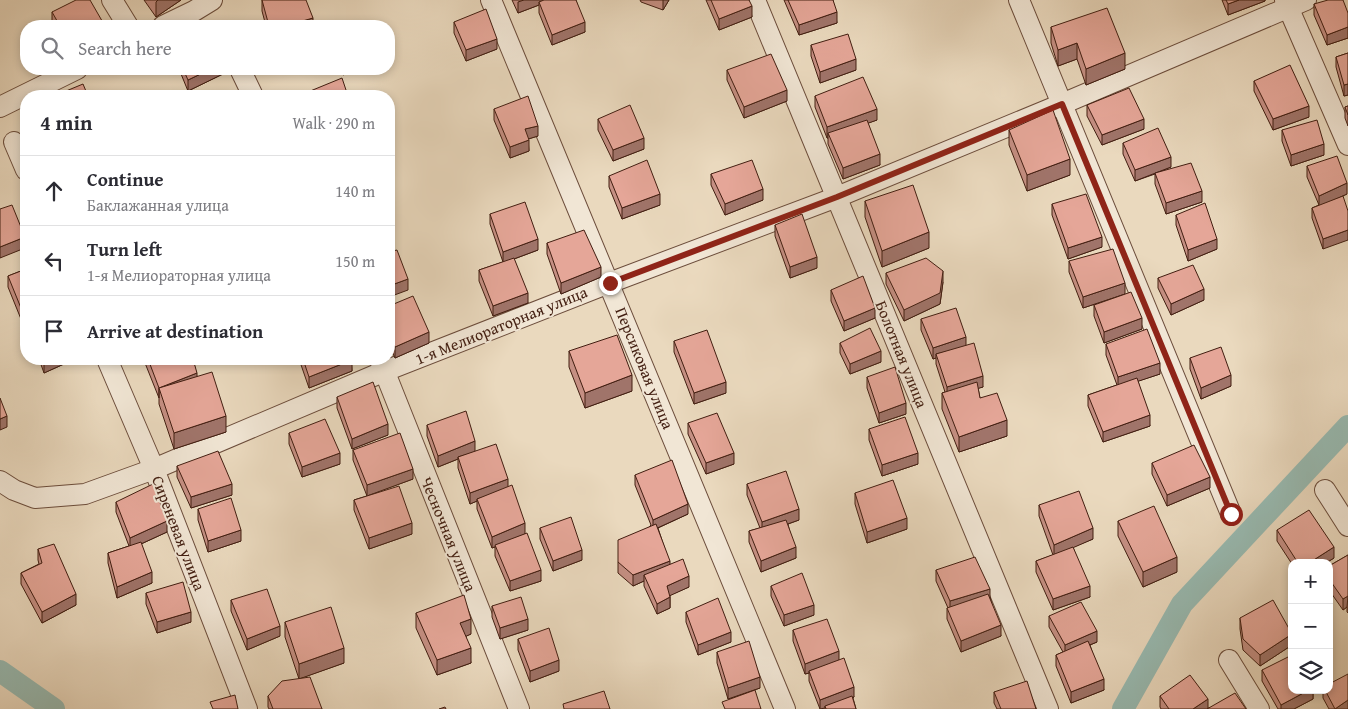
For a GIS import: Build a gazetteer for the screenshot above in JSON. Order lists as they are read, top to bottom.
{
  "streets": {
    "street": [
      "1-я Мелиораторная улица",
      "Болотная улица",
      "Персиковая улица",
      "Сиреневая улица",
      "Чесночная улица"
    ]
  },
  "crossings": [
    ["1-я Мелиораторная улица", "Болотная улица"],
    ["1-я Мелиораторная улица", "Персиковая улица"],
    ["1-я Мелиораторная улица", "Сиреневая улица"],
    ["1-я Мелиораторная улица", "Чесночная улица"]
  ],
  "page": {
    "search": "Search here",
    "heading": ["4 min", "Walk · 290 m"],
    "list": [
      ["Continue", "Баклажанная улица", "140 m"],
      ["Turn left", "1-я Мелиораторная улица", "150 m"],
      "Arrive at destination"
    ],
    "map_buttons": ["+", "−"]
  }
}
